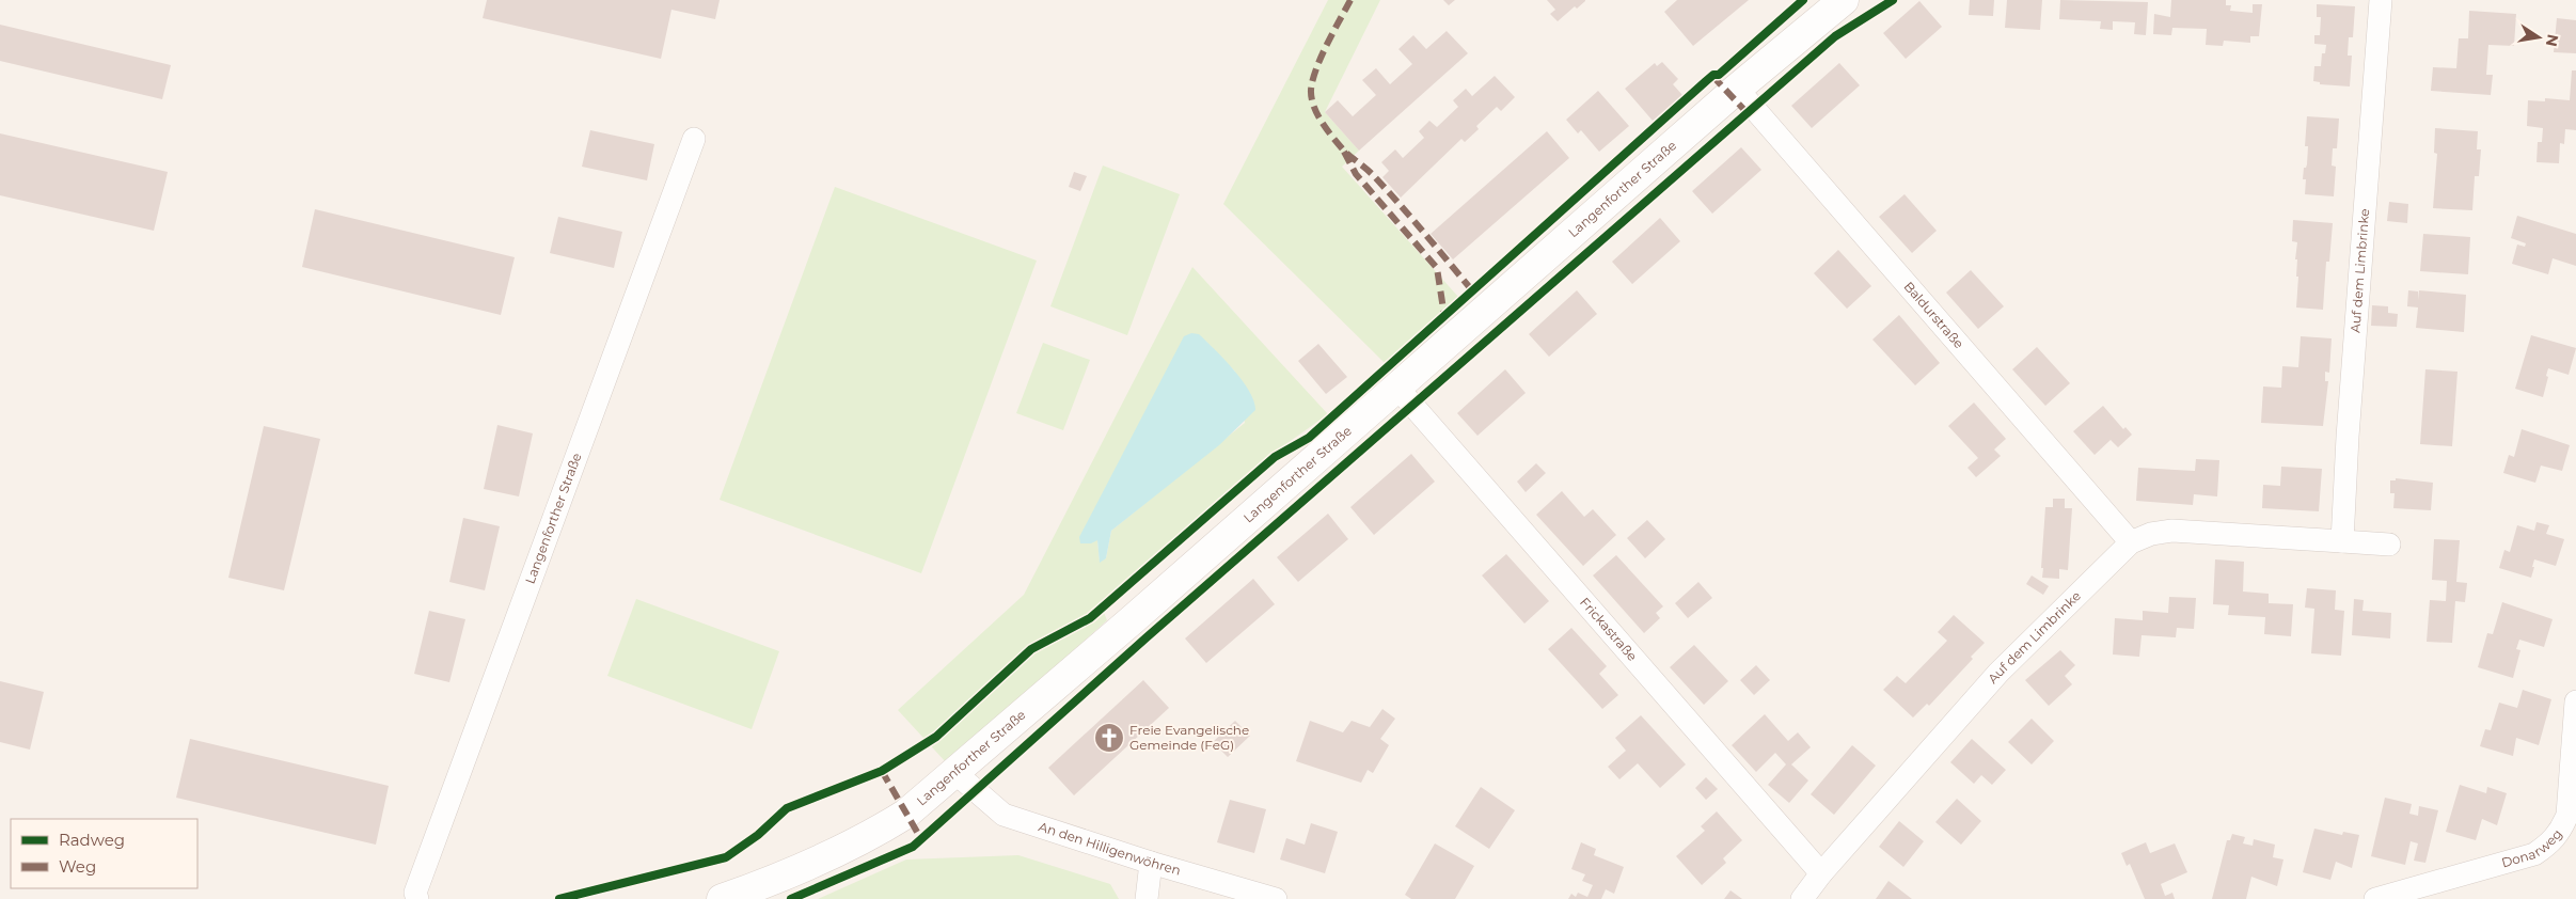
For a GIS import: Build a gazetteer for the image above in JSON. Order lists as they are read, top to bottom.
{
  "streets": {
    "main road": ["Langenforther Straße"],
    "street": [
      "Auf dem Limbrinke",
      "Baldurstraße",
      "Frickastraße",
      "Donarweg",
      "An den Hilligenwöhren"
    ]
  },
  "crossings": [
    ["Langenforther Straße", "Baldurstraße"],
    ["Langenforther Straße", "Frickastraße"],
    ["Langenforther Straße", "An den Hilligenwöhren"],
    ["Auf dem Limbrinke", "Baldurstraße"],
    ["Auf dem Limbrinke", "Frickastraße"]
  ],
  "places": {
    "church": ["Freie Evangelische Gemeinde (FeG)"]
  },
  "legend": ["Radweg", "Weg"],
  "north": "right"
}
